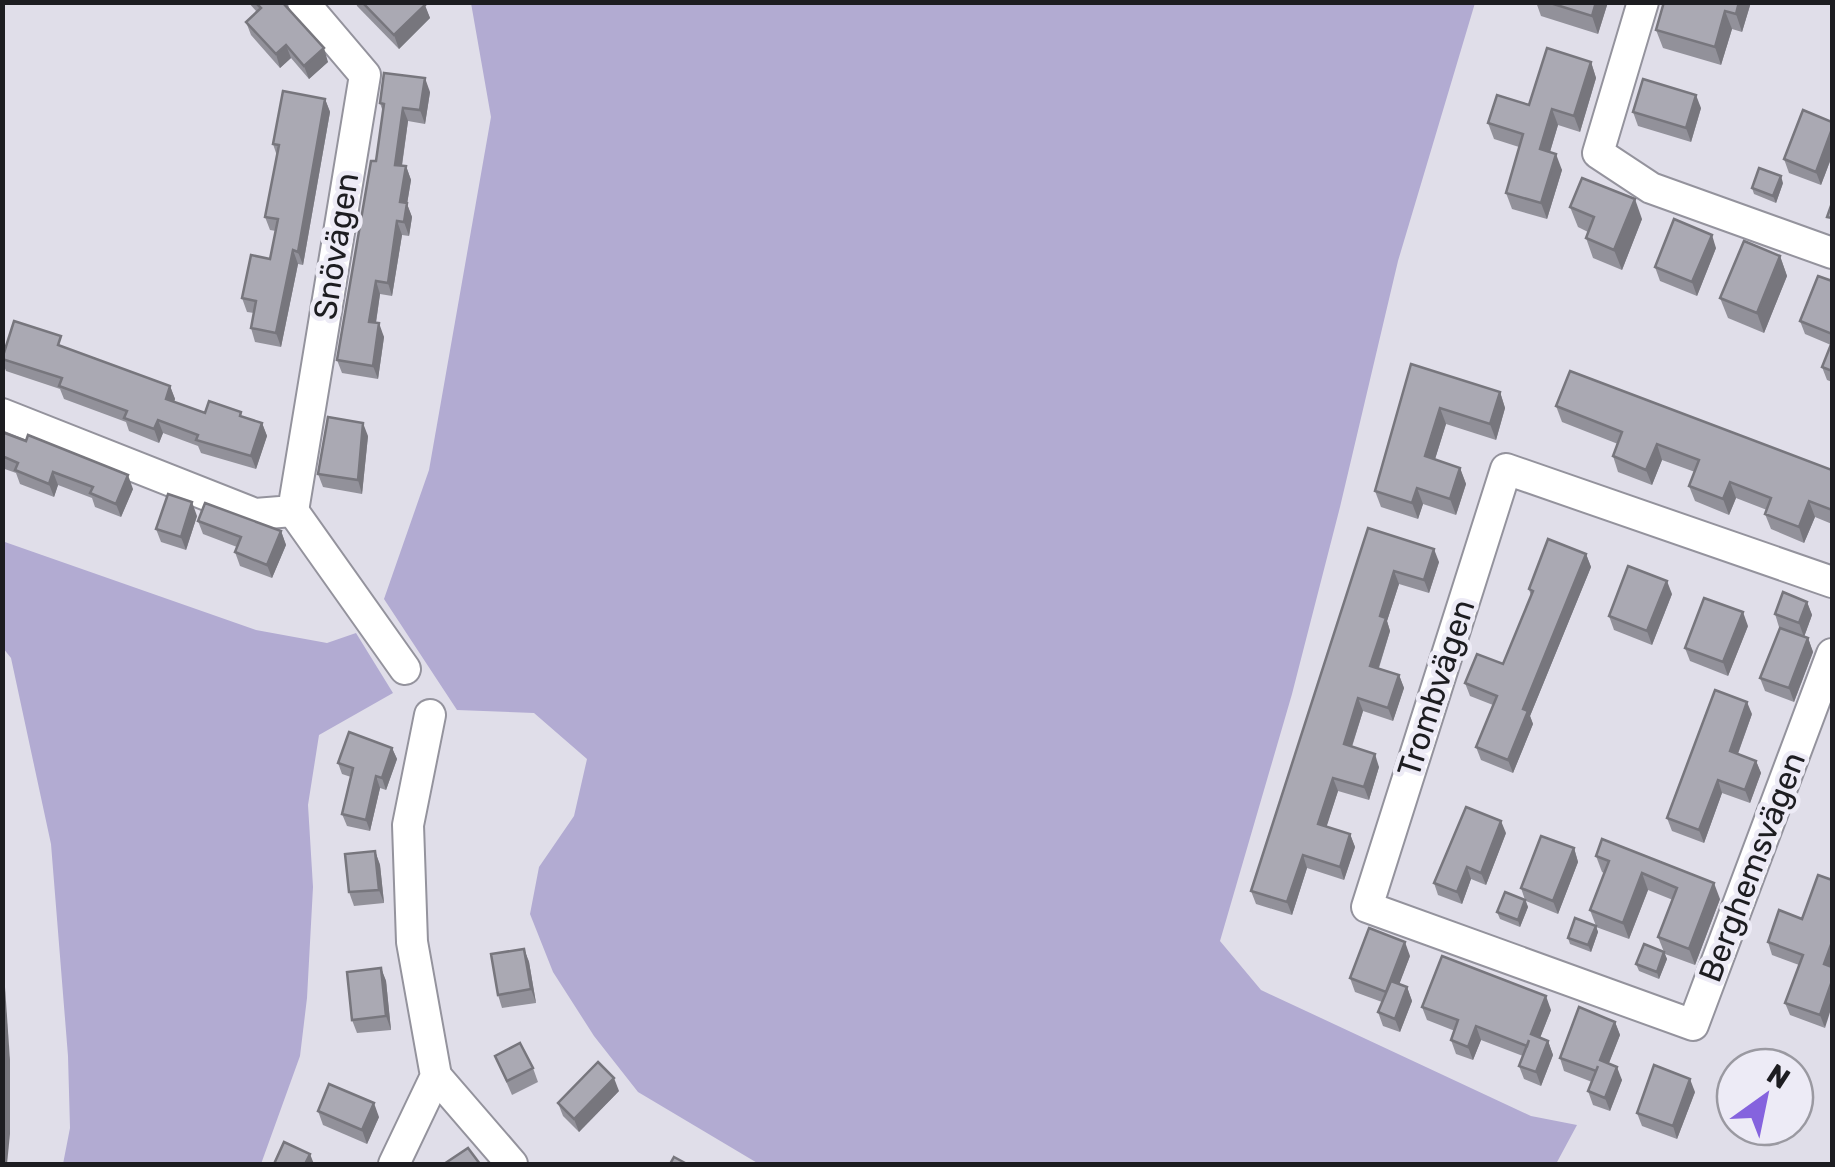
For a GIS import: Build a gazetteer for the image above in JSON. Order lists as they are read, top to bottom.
{
  "streets": {
    "street": ["Snövägen", "Trombvägen", "Berghemsvägen"]
  },
  "crossings": [
    ["Trombvägen", "Berghemsvägen"]
  ],
  "north": "top right"
}
